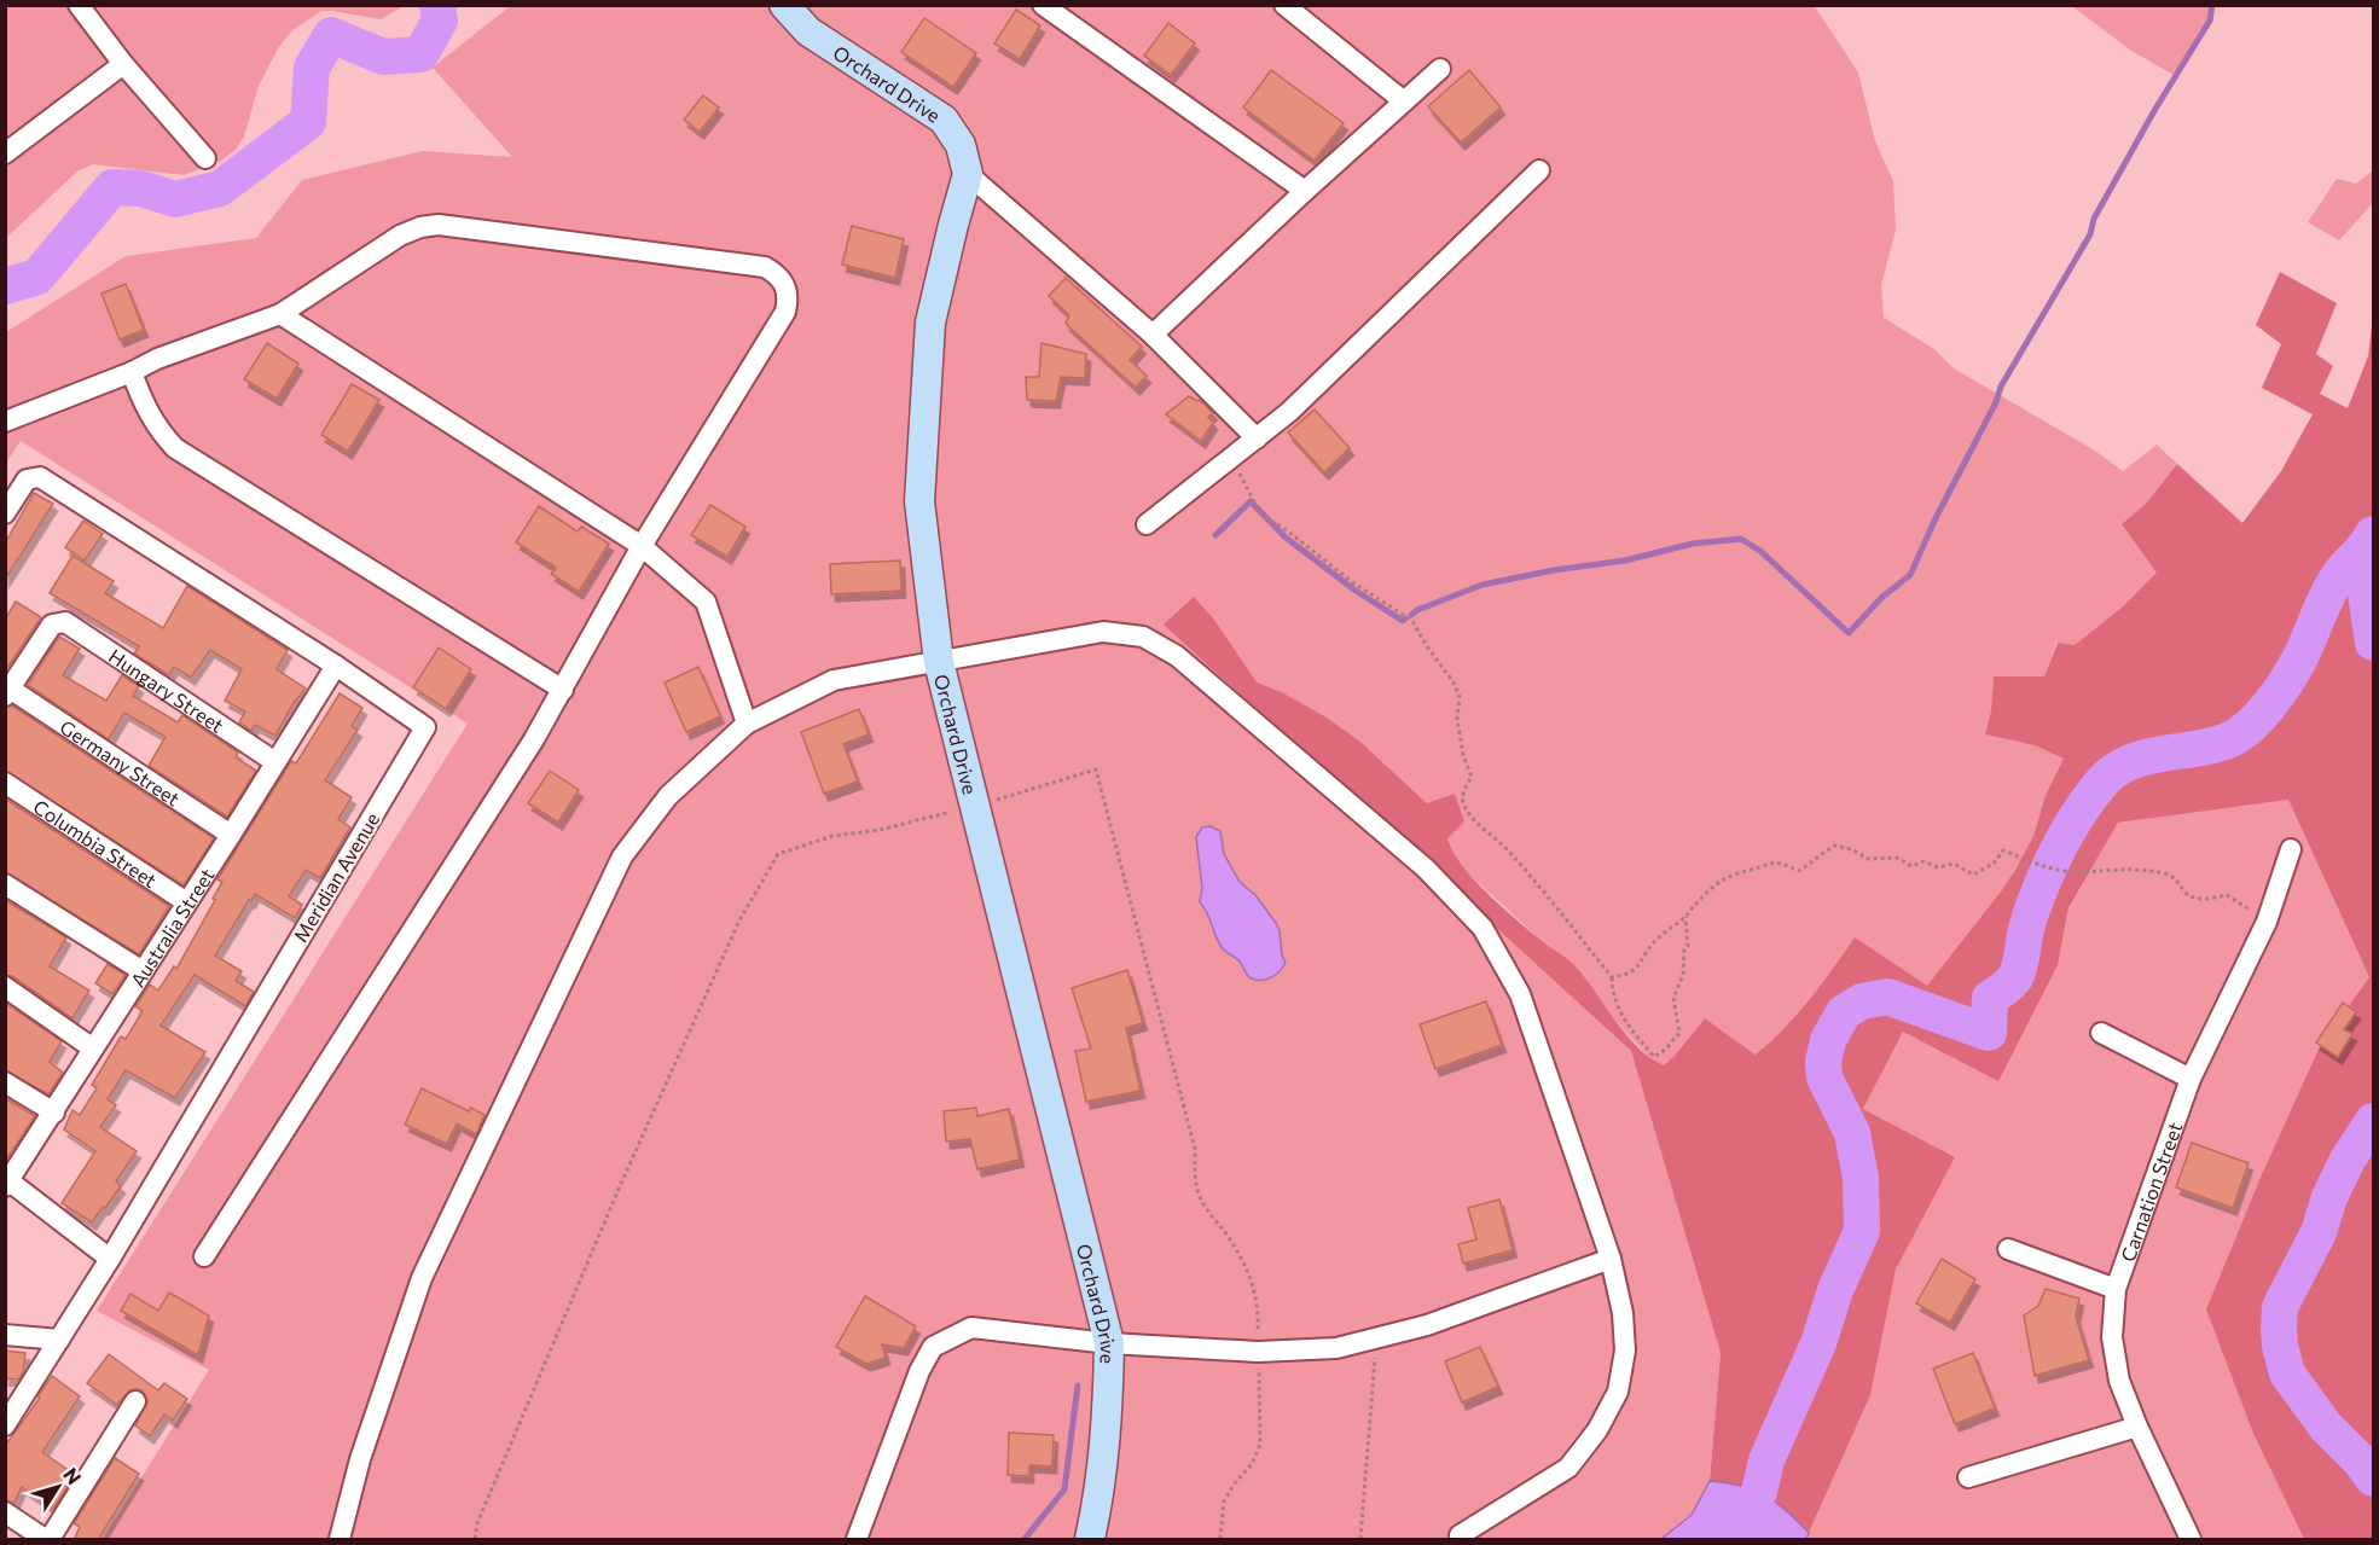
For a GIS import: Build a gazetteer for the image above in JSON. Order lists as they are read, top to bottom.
{
  "streets": {
    "street": [
      "Orchard Drive",
      "Hungary Street",
      "Germany Street",
      "Columbia Street",
      "Meridian Avenue",
      "Australia Street",
      "Carnation Street"
    ]
  },
  "crossings": [
    ["Hungary Street", "Germany Street"],
    ["Hungary Street", "Australia Street"],
    ["Germany Street", "Australia Street"],
    ["Columbia Street", "Australia Street"],
    ["Meridian Avenue", "Australia Street"]
  ],
  "north": "top right"
}
